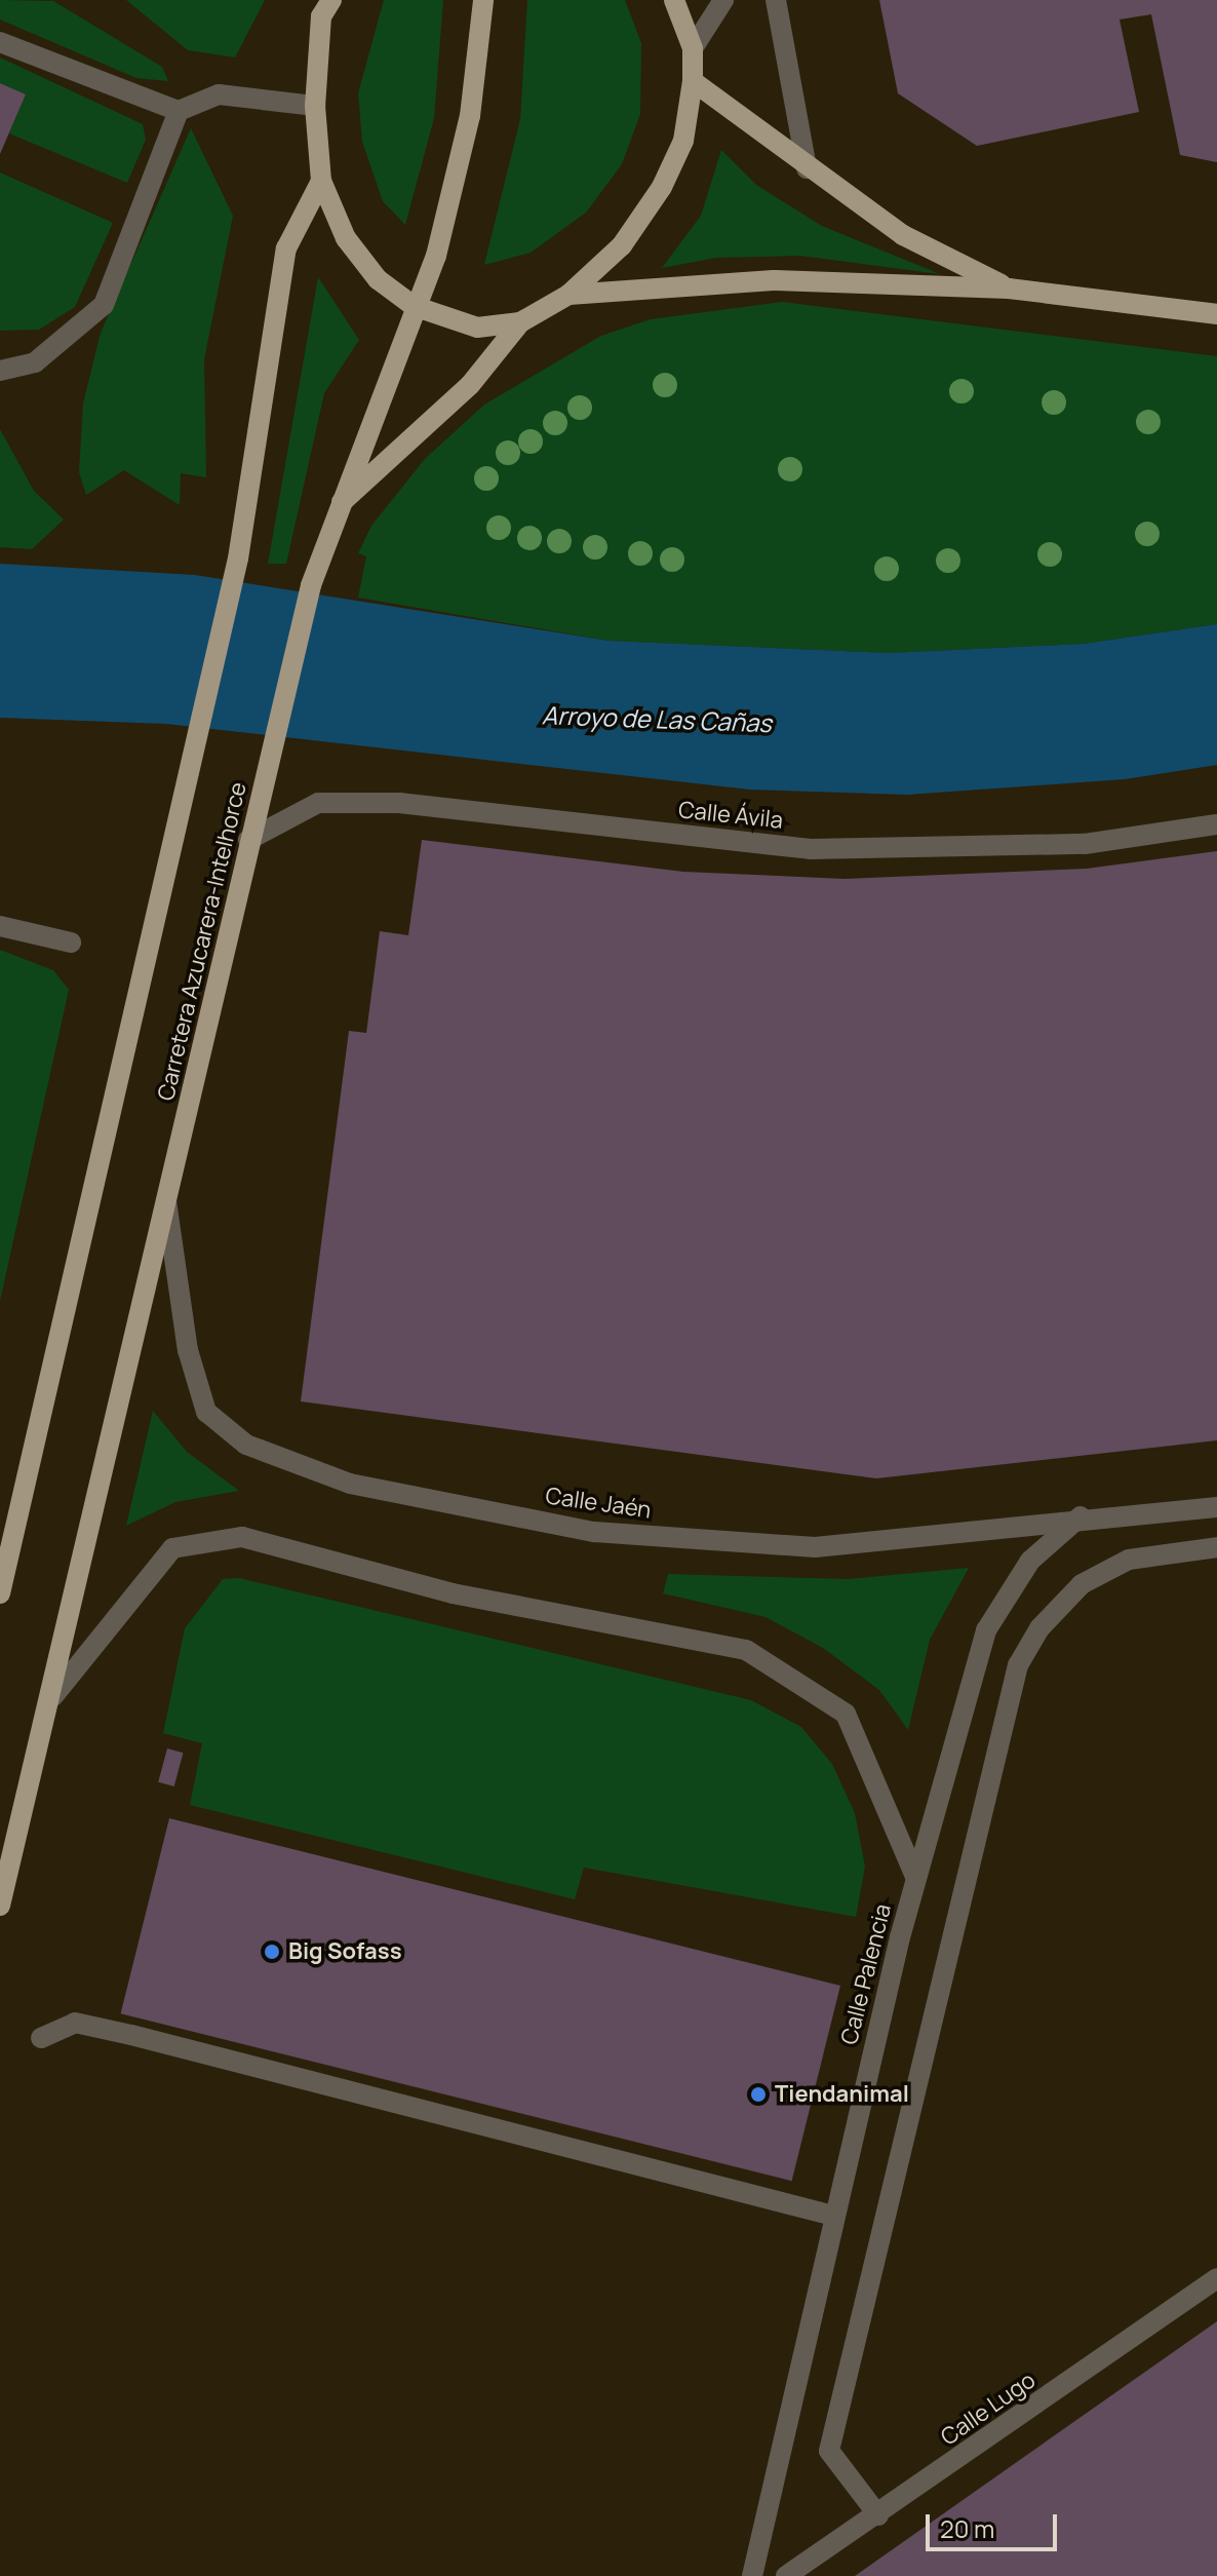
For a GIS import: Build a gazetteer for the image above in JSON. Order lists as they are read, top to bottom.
{
  "streets": {
    "main road": ["Carretera Azucarera-Intelhorce"],
    "street": [
      "Calle Ávila",
      "Calle Jaén",
      "Calle Palencia",
      "Calle Lugo"
    ]
  },
  "crossings": [
    ["Calle Ávila", "Carretera Azucarera-Intelhorce"],
    ["Carretera Azucarera-Intelhorce", "Calle Jaén"],
    ["Calle Jaén", "Calle Palencia"]
  ],
  "water": ["Arroyo de Las Cañas"],
  "places": ["Big Sofass", "Tiendanimal"],
  "scale_bar": "20 m"
}
